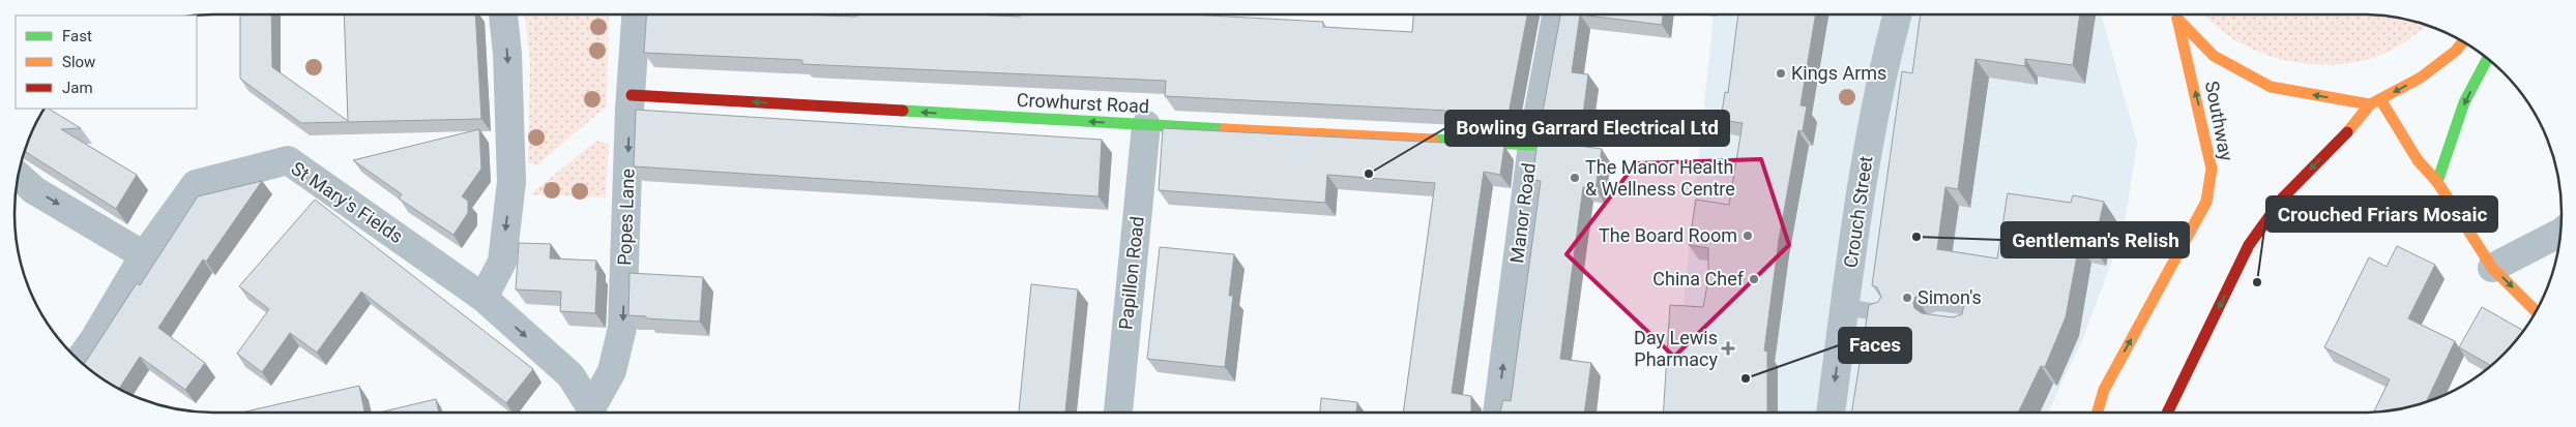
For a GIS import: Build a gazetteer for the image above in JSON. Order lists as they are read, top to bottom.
{
  "streets": {
    "main road": ["Crowhurst Road", "Southway"],
    "street": [
      "St Mary's Fields",
      "Crouch Street",
      "Manor Road",
      "Popes Lane",
      "Papillon Road"
    ]
  },
  "crossings": [
    ["Crowhurst Road", "Manor Road"],
    ["Crowhurst Road", "Popes Lane"],
    ["Crowhurst Road", "Papillon Road"]
  ],
  "one_way": ["Crowhurst Road", "Manor Road"],
  "places": {
    "other": [
      "Kings Arms",
      "Bowling Garrard Electrical Ltd",
      "The Manor Health & Wellness Centre",
      "The Board Room",
      "Gentleman's Relish",
      "China Chef",
      "Crouched Friars Mosaic",
      "Simon's",
      "Faces"
    ],
    "health": ["Day Lewis Pharmacy"]
  },
  "legend": ["Fast", "Slow", "Jam"]
}
